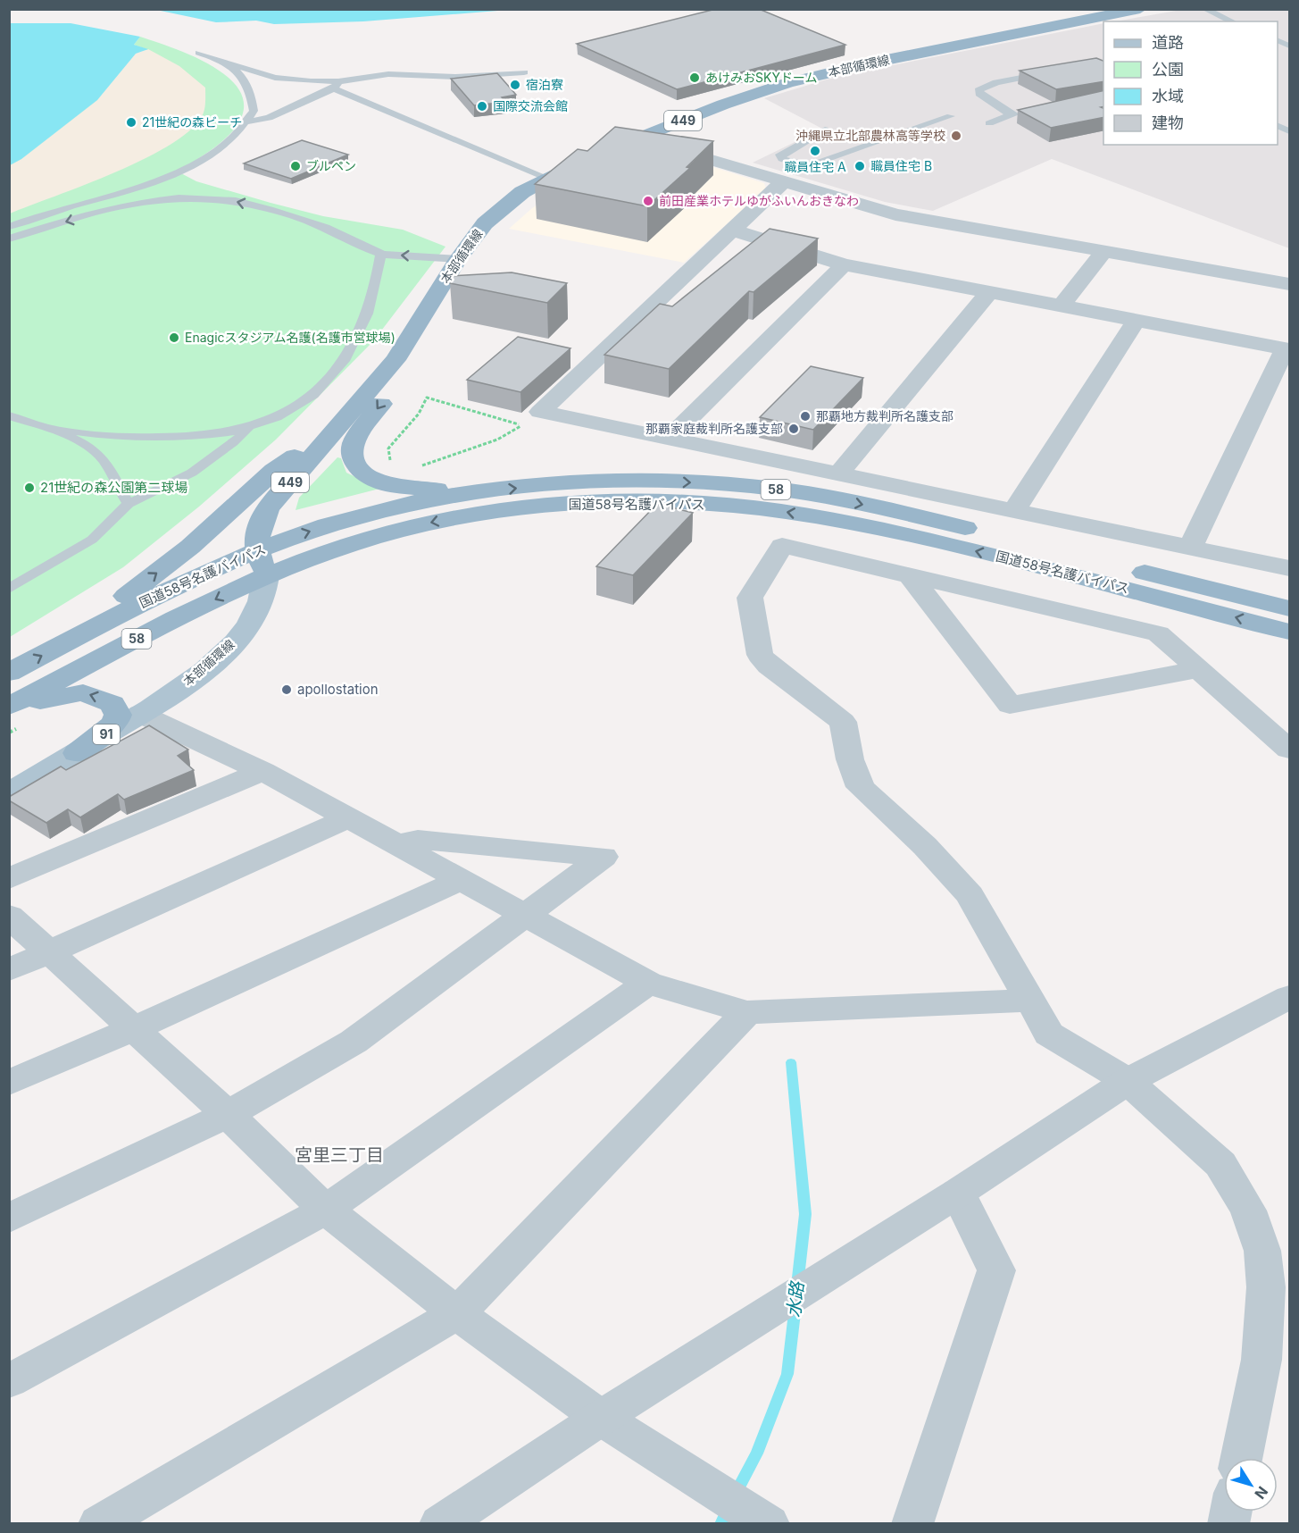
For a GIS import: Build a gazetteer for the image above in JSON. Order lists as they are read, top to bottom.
{
  "streets": {
    "highway": [
      "本部循環線",
      "449",
      "58",
      "国道58号名護バイパス"
    ],
    "main road": ["91"]
  },
  "crossings": [
    ["本部循環線", "国道58号名護バイパス"]
  ],
  "districts": ["宮里三丁目"],
  "water": ["水路"],
  "places": [
    "あけみおSKYドーム",
    "宿泊寮",
    "国際交流会館",
    "21世紀の森ビーチ",
    "沖縄県立北部農林高等学校",
    "職員住宅 A",
    "ブルペン",
    "職員住宅 B",
    "前田産業ホテルゆがふいんおきなわ",
    "Enagicスタジアム名護(名護市営球場)",
    "那覇地方裁判所名護支部",
    "那覇家庭裁判所名護支部",
    "21世紀の森公園第二球場",
    "apollostation"
  ],
  "legend": [
    "道路",
    "公園",
    "水域",
    "建物"
  ],
  "north": "bottom right"
}
